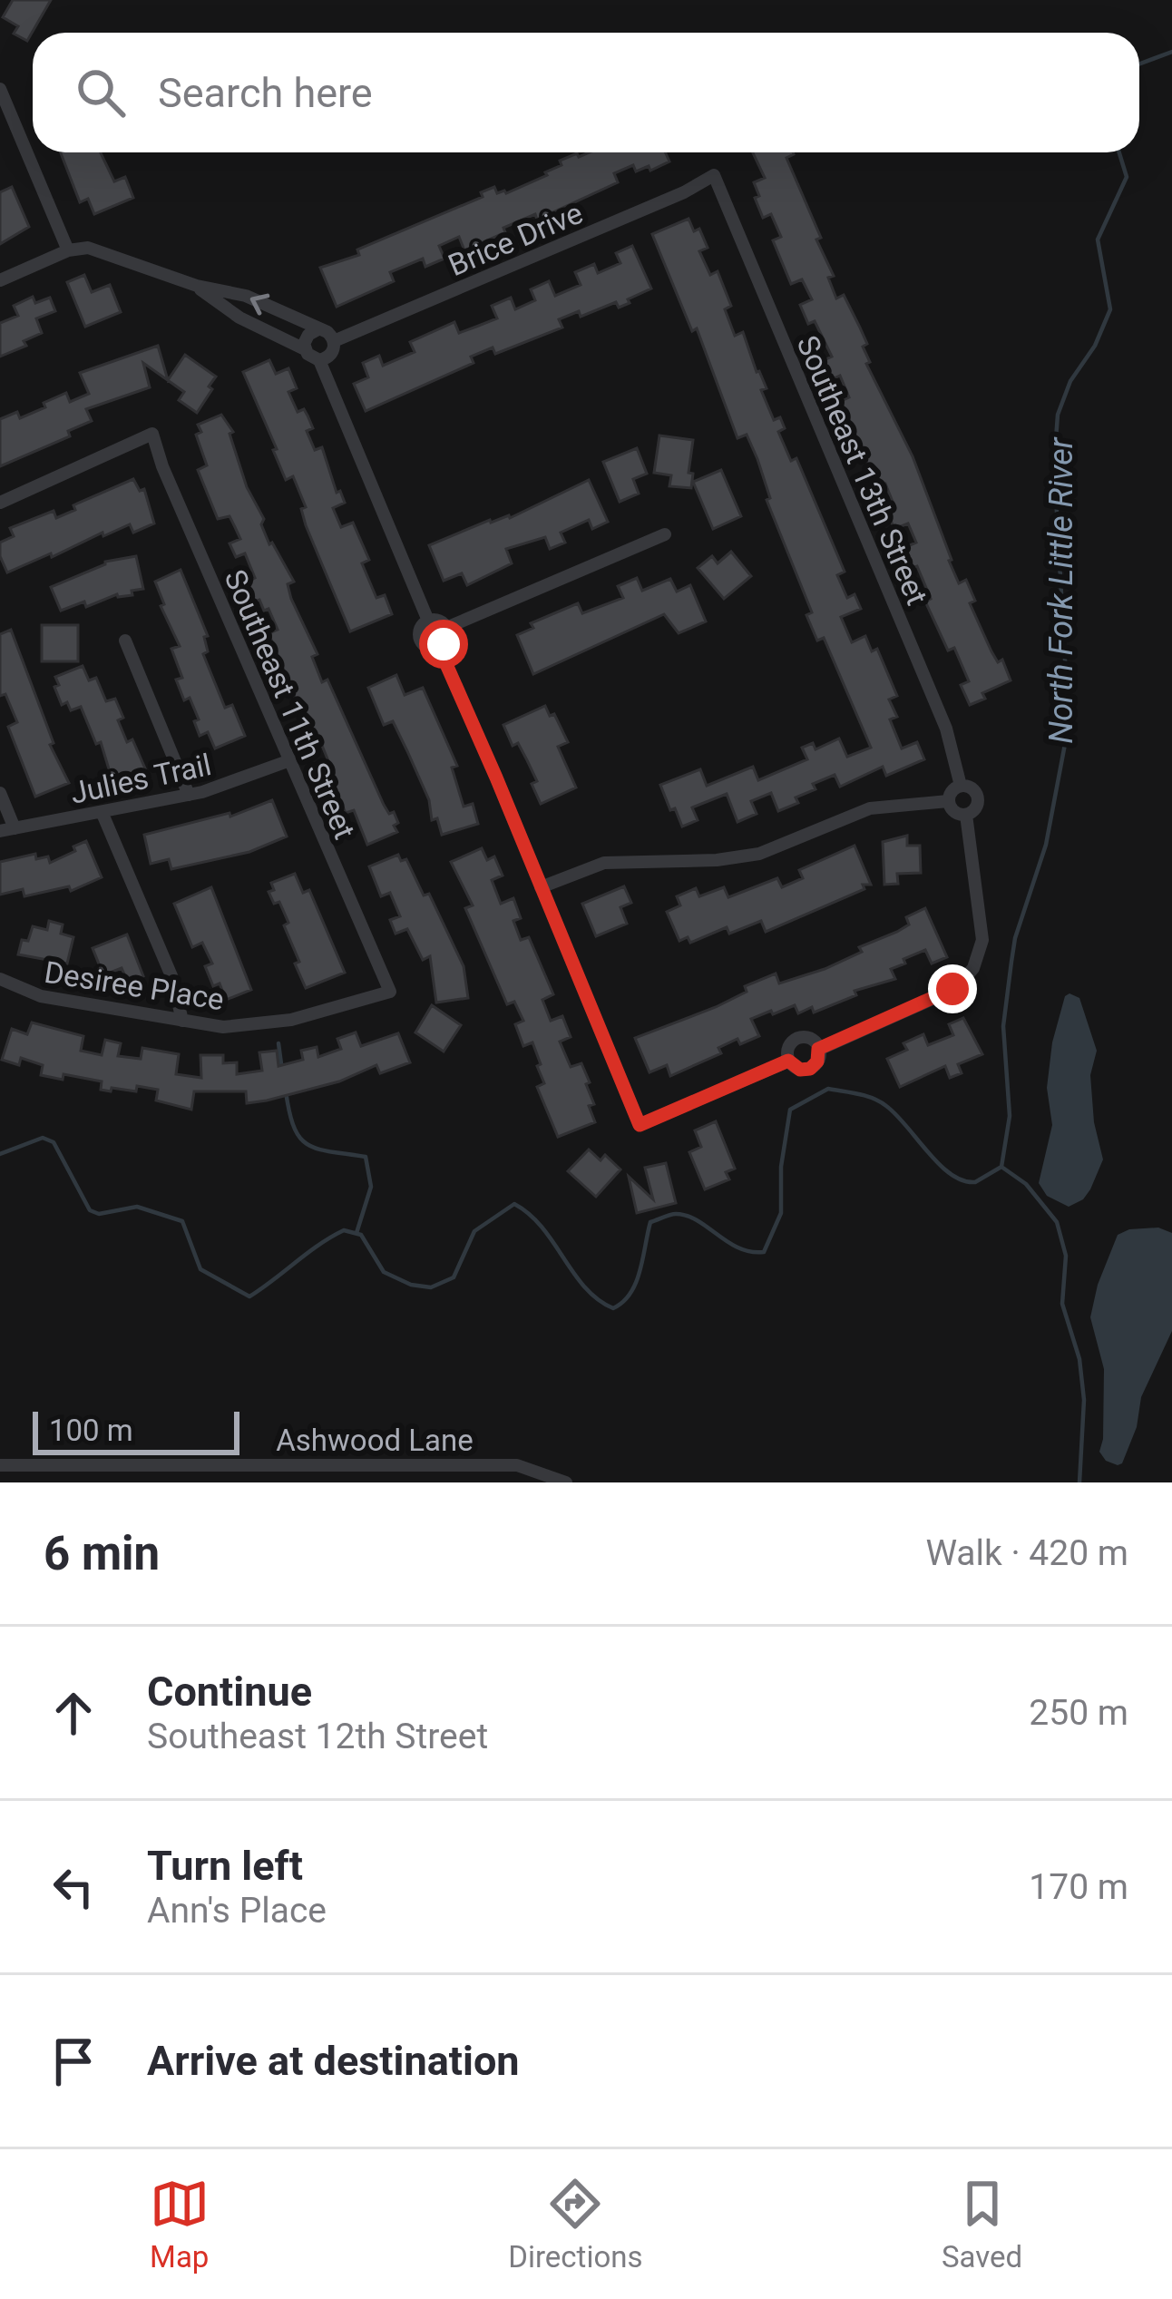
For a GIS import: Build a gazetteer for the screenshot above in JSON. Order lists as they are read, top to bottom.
{
  "streets": {
    "street": [
      "Brice Drive",
      "Southeast 13th Street",
      "Southeast 11th Street",
      "Julies Trail",
      "Desiree Place",
      "Ashwood Lane"
    ]
  },
  "crossings": [
    ["Brice Drive", "Southeast 13th Street"],
    ["Southeast 11th Street", "Julies Trail"],
    ["Southeast 11th Street", "Desiree Place"]
  ],
  "water": ["North Fork Little River"],
  "scale_bar": "100 m",
  "page": {
    "search": "Search here",
    "scale": "100 m",
    "heading": ["6 min", "Walk · 420 m"],
    "list": [
      ["Continue", "Southeast 12th Street", "250 m"],
      ["Turn left", "Ann's Place", "170 m"],
      "Arrive at destination"
    ],
    "nav": ["Map", "Directions", "Saved"]
  }
}
